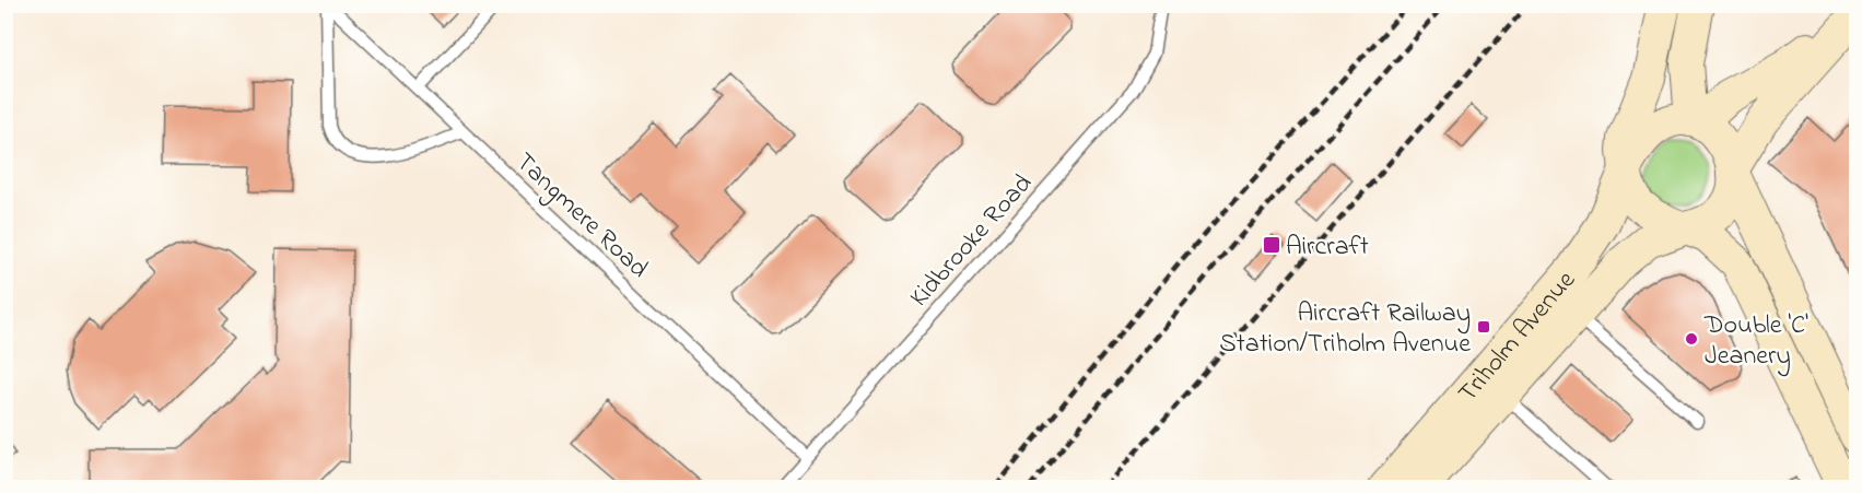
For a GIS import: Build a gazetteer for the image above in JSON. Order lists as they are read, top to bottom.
{
  "streets": {
    "street": ["Triholm Avenue"],
    "lane": ["Tangmere Road", "Kidbrooke Road"]
  },
  "crossings": [
    ["Tangmere Road", "Kidbrooke Road"]
  ],
  "places": {
    "transit": ["Aircraft", "Aircraft Railway Station/Triholm Avenue"],
    "other": ["Double 'C' Jeanery"]
  }
}
